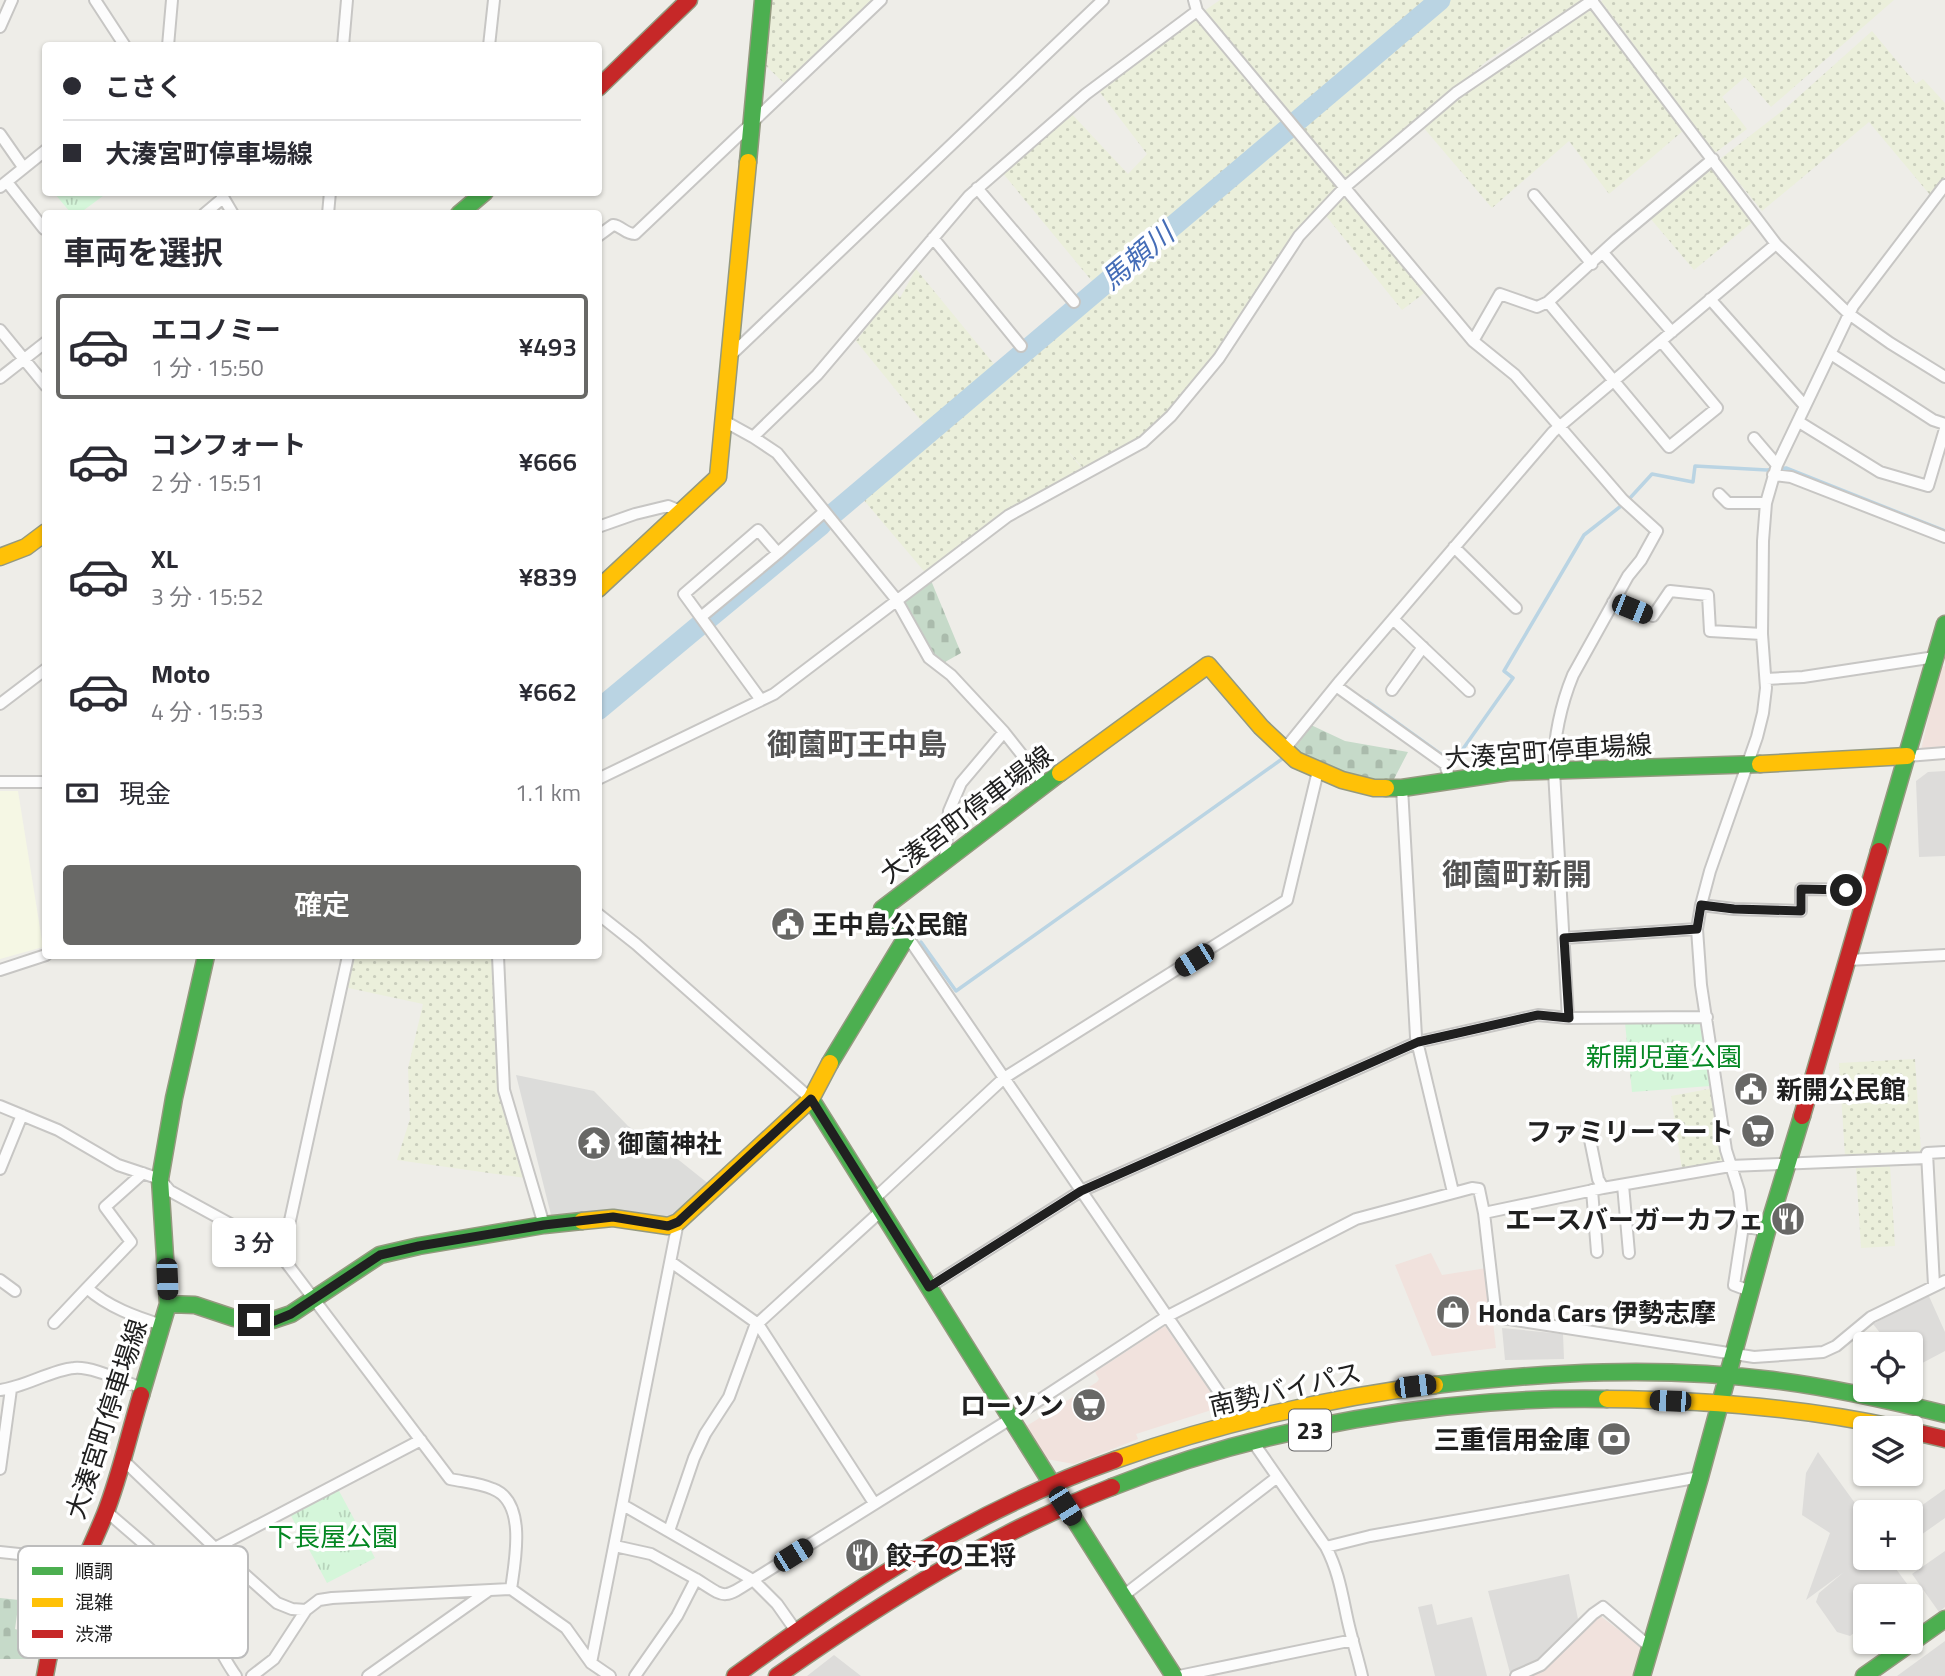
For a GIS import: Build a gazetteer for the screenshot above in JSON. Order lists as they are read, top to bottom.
{
  "streets": {
    "main road": ["大湊宮町停車場線", "南勢バイパス", "23"]
  },
  "districts": ["御薗町王中島", "御薗町新開"],
  "water": ["馬頼川"],
  "parks": ["新開児童公園", "下長屋公園"],
  "places": {
    "public building": ["王中島公民館", "新開公民館"],
    "supermarket": ["ファミリーマート", "ローソン"],
    "temple": ["御薗神社"],
    "restaurant": ["エースバーガーカフェ", "餃子の王将"],
    "shop": ["Honda Cars 伊勢志摩"],
    "bank": ["三重信用金庫"]
  },
  "legend": ["順調", "混雑", "渋滞"],
  "page": {
    "banner": ["こさく", "大湊宮町停車場線"],
    "heading": "車両を選択",
    "list": [
      {
        "name": "エコノミー",
        "note": "1 分 · 15:50",
        "value": "¥493"
      },
      {
        "name": "コンフォート",
        "note": "2 分 · 15:51",
        "value": "¥666"
      },
      {
        "name": "XL",
        "note": "3 分 · 15:52",
        "value": "¥839"
      },
      {
        "name": "Moto",
        "note": "4 分 · 15:53",
        "value": "¥662"
      }
    ],
    "pay": ["現金", "1.1 km"],
    "buttons": "確定",
    "bubble": "3 分",
    "map_buttons": ["+", "−"]
  }
}
